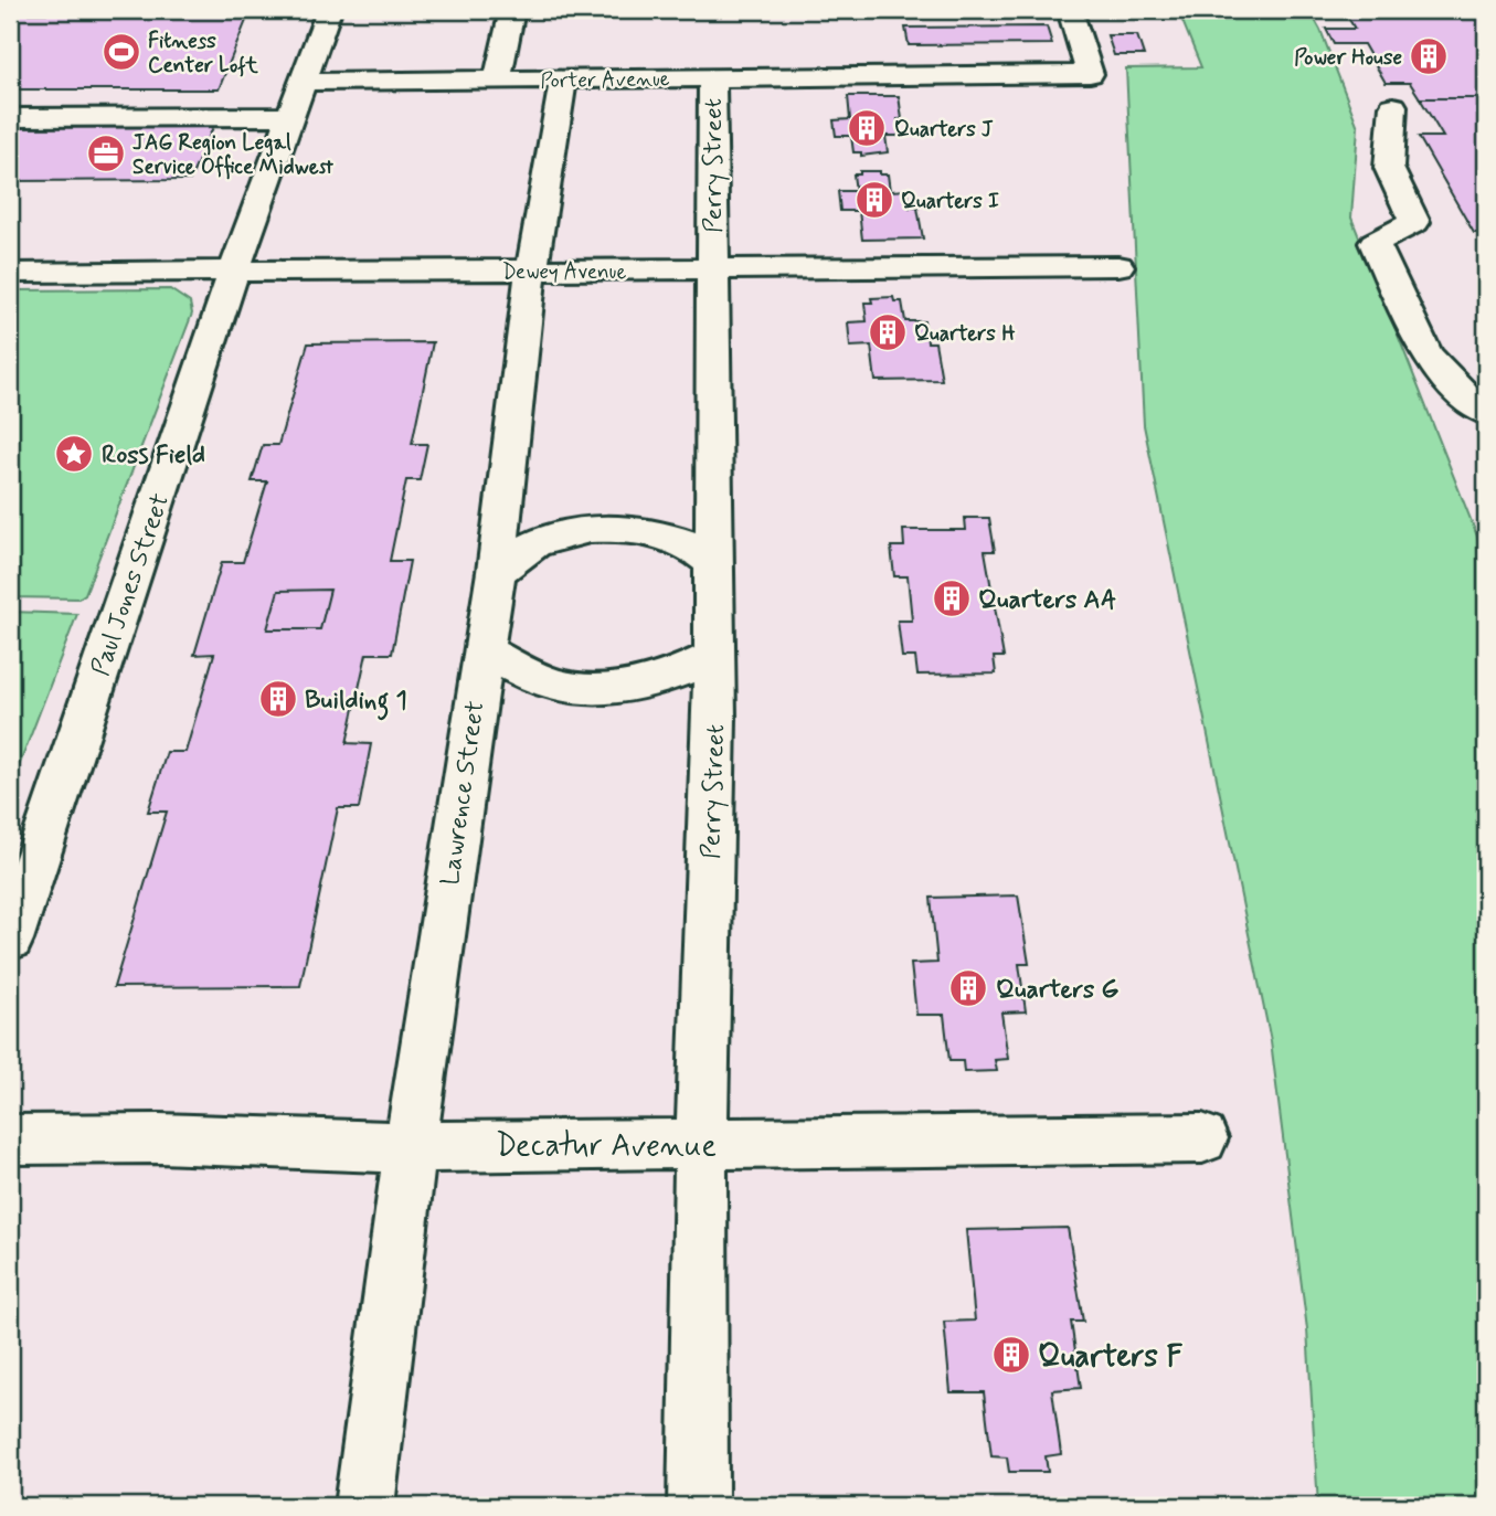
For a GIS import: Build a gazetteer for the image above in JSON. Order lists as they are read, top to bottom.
{
  "streets": {
    "street": [
      "Porter Avenue",
      "Perry Street",
      "Dewey Avenue",
      "Paul Jones Street",
      "Lawrence Street",
      "Decatur Avenue"
    ]
  },
  "crossings": [
    ["Porter Avenue", "Perry Street"],
    ["Porter Avenue", "Paul Jones Street"],
    ["Porter Avenue", "Lawrence Street"],
    ["Perry Street", "Dewey Avenue"],
    ["Perry Street", "Lawrence Street"],
    ["Perry Street", "Decatur Avenue"],
    ["Dewey Avenue", "Paul Jones Street"],
    ["Dewey Avenue", "Lawrence Street"],
    ["Lawrence Street", "Decatur Avenue"]
  ],
  "places": {
    "sports": ["Fitness Center Loft"],
    "building": [
      "Power House",
      "Quarters J",
      "Quarters I",
      "Quarters H",
      "Quarters AA",
      "Building 1",
      "Quarters G",
      "Quarters F"
    ],
    "office": ["JAG Region Legal Service Office Midwest"],
    "place": ["Ross Field"]
  }
}
